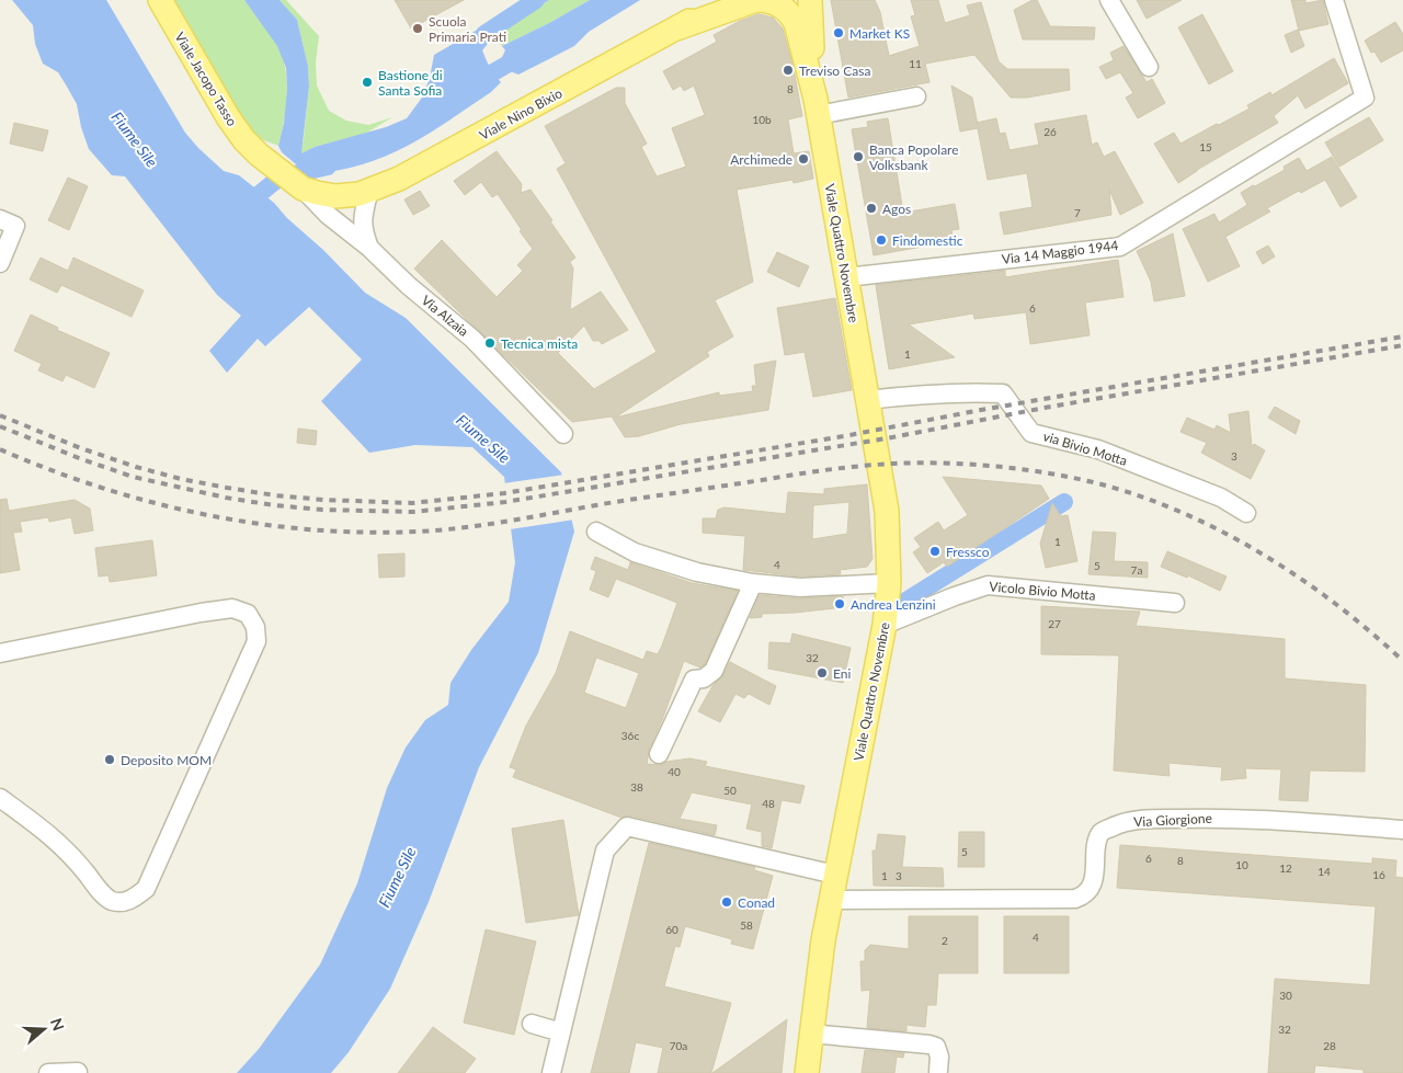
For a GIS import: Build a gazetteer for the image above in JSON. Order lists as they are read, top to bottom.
{
  "streets": {
    "main road": ["Viale Jacopo Tasso", "Viale Nino Bixio", "Viale Quattro Novembre"],
    "street": [
      "Via 14 Maggio 1944",
      "Via Alzaia",
      "via Bivio Motta",
      "Vicolo Bivio Motta",
      "Via Giorgione"
    ]
  },
  "crossings": [
    ["Viale Jacopo Tasso", "Viale Nino Bixio"],
    ["Viale Jacopo Tasso", "Via Alzaia"],
    ["Viale Nino Bixio", "Viale Quattro Novembre"],
    ["Viale Nino Bixio", "Via Alzaia"],
    ["Via 14 Maggio 1944", "Viale Quattro Novembre"],
    ["Viale Quattro Novembre", "via Bivio Motta"],
    ["Viale Quattro Novembre", "Vicolo Bivio Motta"],
    ["Viale Quattro Novembre", "Via Giorgione"]
  ],
  "water": ["Fiume Sile"],
  "places": [
    "Scuola Primaria Prati",
    "Market KS",
    "Treviso Casa",
    "Bastione di Santa Sofia",
    "Banca Popolare Volksbank",
    "Archimede",
    "Agos",
    "Findomestic",
    "Tecnica mista",
    "Fressco",
    "Andrea Lenzini",
    "Eni",
    "Deposito MOM",
    "Conad"
  ],
  "house_numbers": [
    "11",
    "8",
    "10b",
    "26",
    "15",
    "7",
    "6",
    "1",
    "3",
    "1",
    "4",
    "5",
    "7a",
    "27",
    "32",
    "36c",
    "40",
    "38",
    "50",
    "48",
    "5",
    "6",
    "8",
    "10",
    "12",
    "14",
    "16",
    "1",
    "3",
    "58",
    "60",
    "4",
    "2",
    "30",
    "32",
    "70a",
    "28"
  ],
  "north": "right"
}
